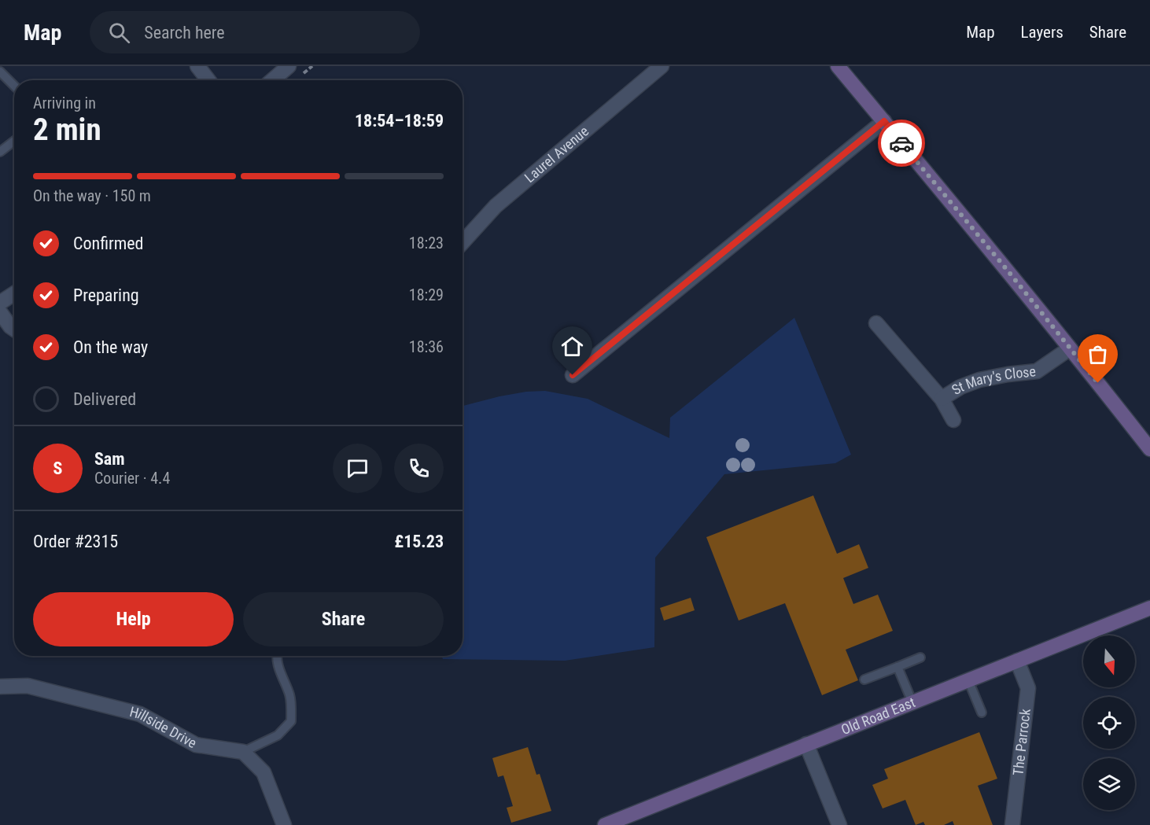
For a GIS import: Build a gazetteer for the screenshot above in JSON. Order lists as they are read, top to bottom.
{
  "streets": {
    "main road": ["Old Road East"],
    "street": [
      "Laurel Avenue",
      "St Mary's Close",
      "Hillside Drive",
      "The Parrock"
    ]
  },
  "crossings": [
    ["Old Road East", "The Parrock"]
  ],
  "north": "bottom",
  "page": {
    "header": "Map",
    "search": "Search here",
    "nav": ["Map", "Layers", "Share"],
    "heading": ["2 min", "Arriving in", "18:54–18:59"],
    "panel": [
      "Sam",
      "Courier · 4.4",
      "Order #2315",
      "£15.23"
    ],
    "bar": "On the way · 150 m",
    "list": [
      ["Confirmed", "18:23"],
      ["Preparing", "18:29"],
      ["On the way", "18:36"],
      "Delivered"
    ],
    "round": "S",
    "buttons": ["Help", "Share"]
  }
}
